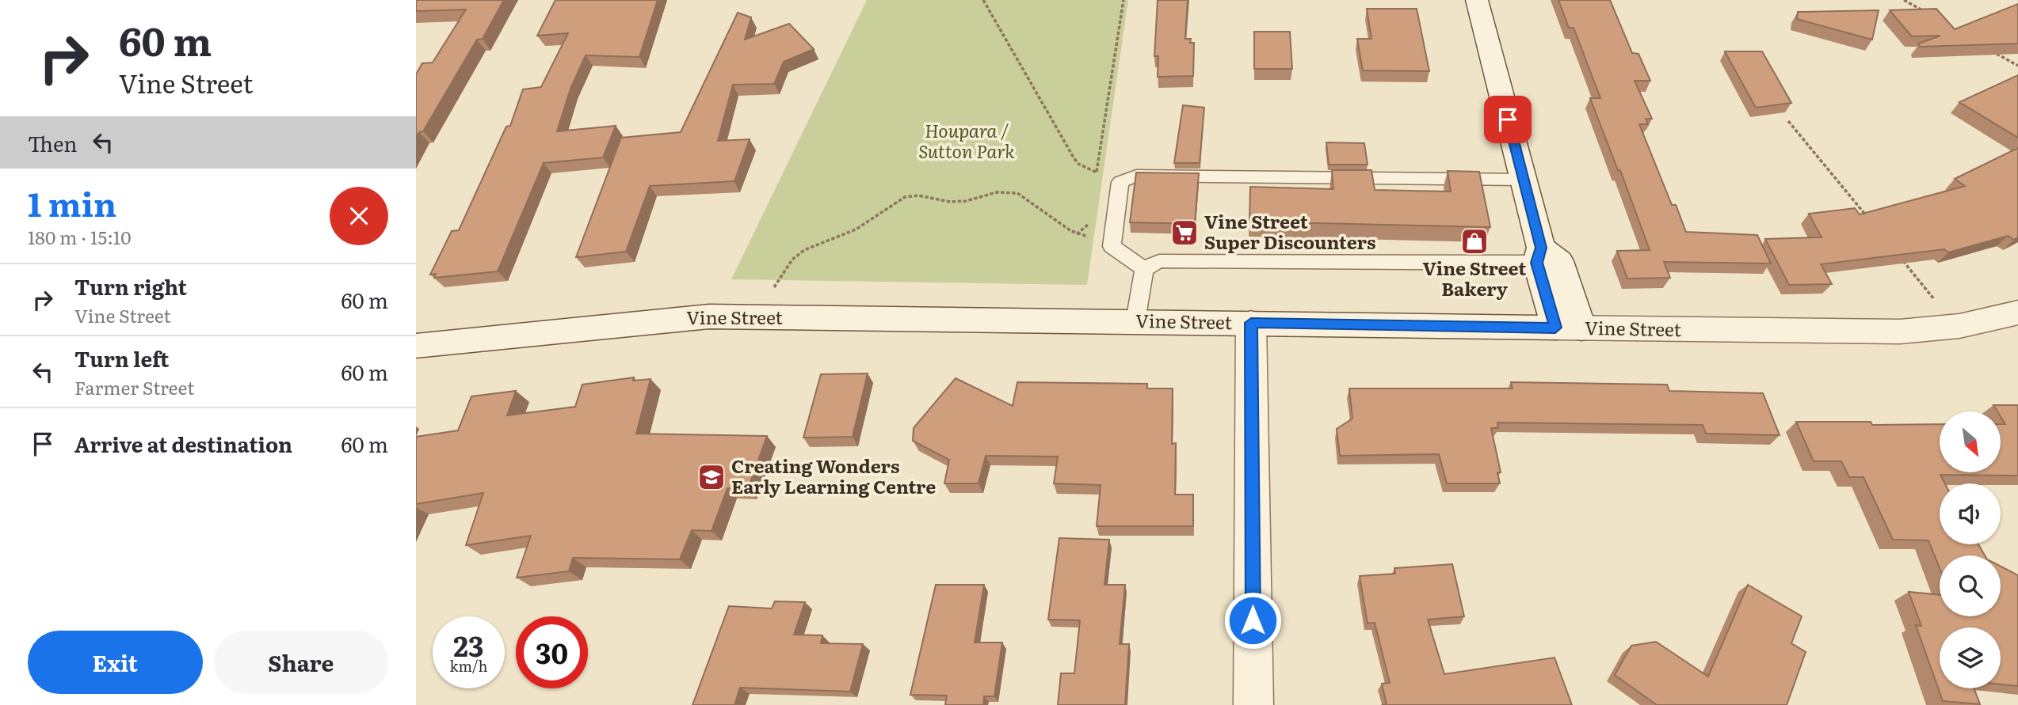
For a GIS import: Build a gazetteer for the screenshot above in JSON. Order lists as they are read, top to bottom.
{
  "streets": {
    "street": ["Vine Street"]
  },
  "parks": ["Houpara / Sutton Park"],
  "places": {
    "supermarket": ["Vine Street Super Discounters"],
    "shop": ["Vine Street Bakery"],
    "school or university": ["Creating Wonders Early Learning Centre"]
  },
  "north": "bottom right",
  "page": {
    "turn": ["60 m", "Vine Street"],
    "then": "Then",
    "heading": ["1 min", "180 m · 15:10"],
    "list": [
      {
        "name": "Turn right",
        "note": "Vine Street",
        "value": "60 m"
      },
      {
        "name": "Turn left",
        "note": "Farmer Street",
        "value": "60 m"
      },
      {
        "name": "Arrive at destination",
        "value": "60 m"
      }
    ],
    "speed": "23 km/h",
    "limit": "30",
    "buttons": ["Exit", "Share"]
  }
}
